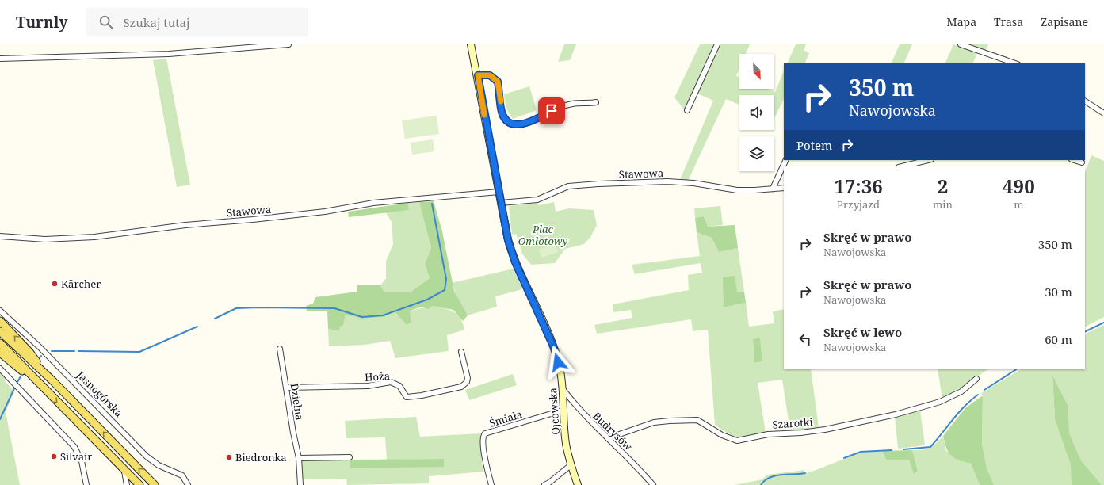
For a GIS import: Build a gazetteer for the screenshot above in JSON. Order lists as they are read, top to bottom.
{
  "streets": {
    "street": [
      "Stawowa",
      "Hoża",
      "Jasnogórska",
      "Dzielna",
      "Ojcowska",
      "Śmiała",
      "Szarotki",
      "Budrysów"
    ]
  },
  "crossings": [
    ["Stawowa", "Ojcowska"],
    ["Hoża", "Dzielna"],
    ["Ojcowska", "Śmiała"],
    ["Ojcowska", "Budrysów"],
    ["Szarotki", "Budrysów"]
  ],
  "parks": ["Plac Omłotowy"],
  "places": ["Kärcher", "Silvair", "Biedronka"],
  "north": "bottom right",
  "page": {
    "header": "Turnly",
    "search": "Szukaj tutaj",
    "nav": ["Mapa", "Trasa", "Zapisane"],
    "turn": ["350 m", "Nawojowska"],
    "then": "Potem",
    "eta": [
      "17:36",
      "Przyjazd",
      "2",
      "min",
      "490",
      "m"
    ],
    "list": [
      {
        "name": "Skręć w prawo",
        "note": "Nawojowska",
        "value": "350 m"
      },
      {
        "name": "Skręć w prawo",
        "note": "Nawojowska",
        "value": "30 m"
      },
      {
        "name": "Skręć w lewo",
        "note": "Nawojowska",
        "value": "60 m"
      }
    ]
  }
}
